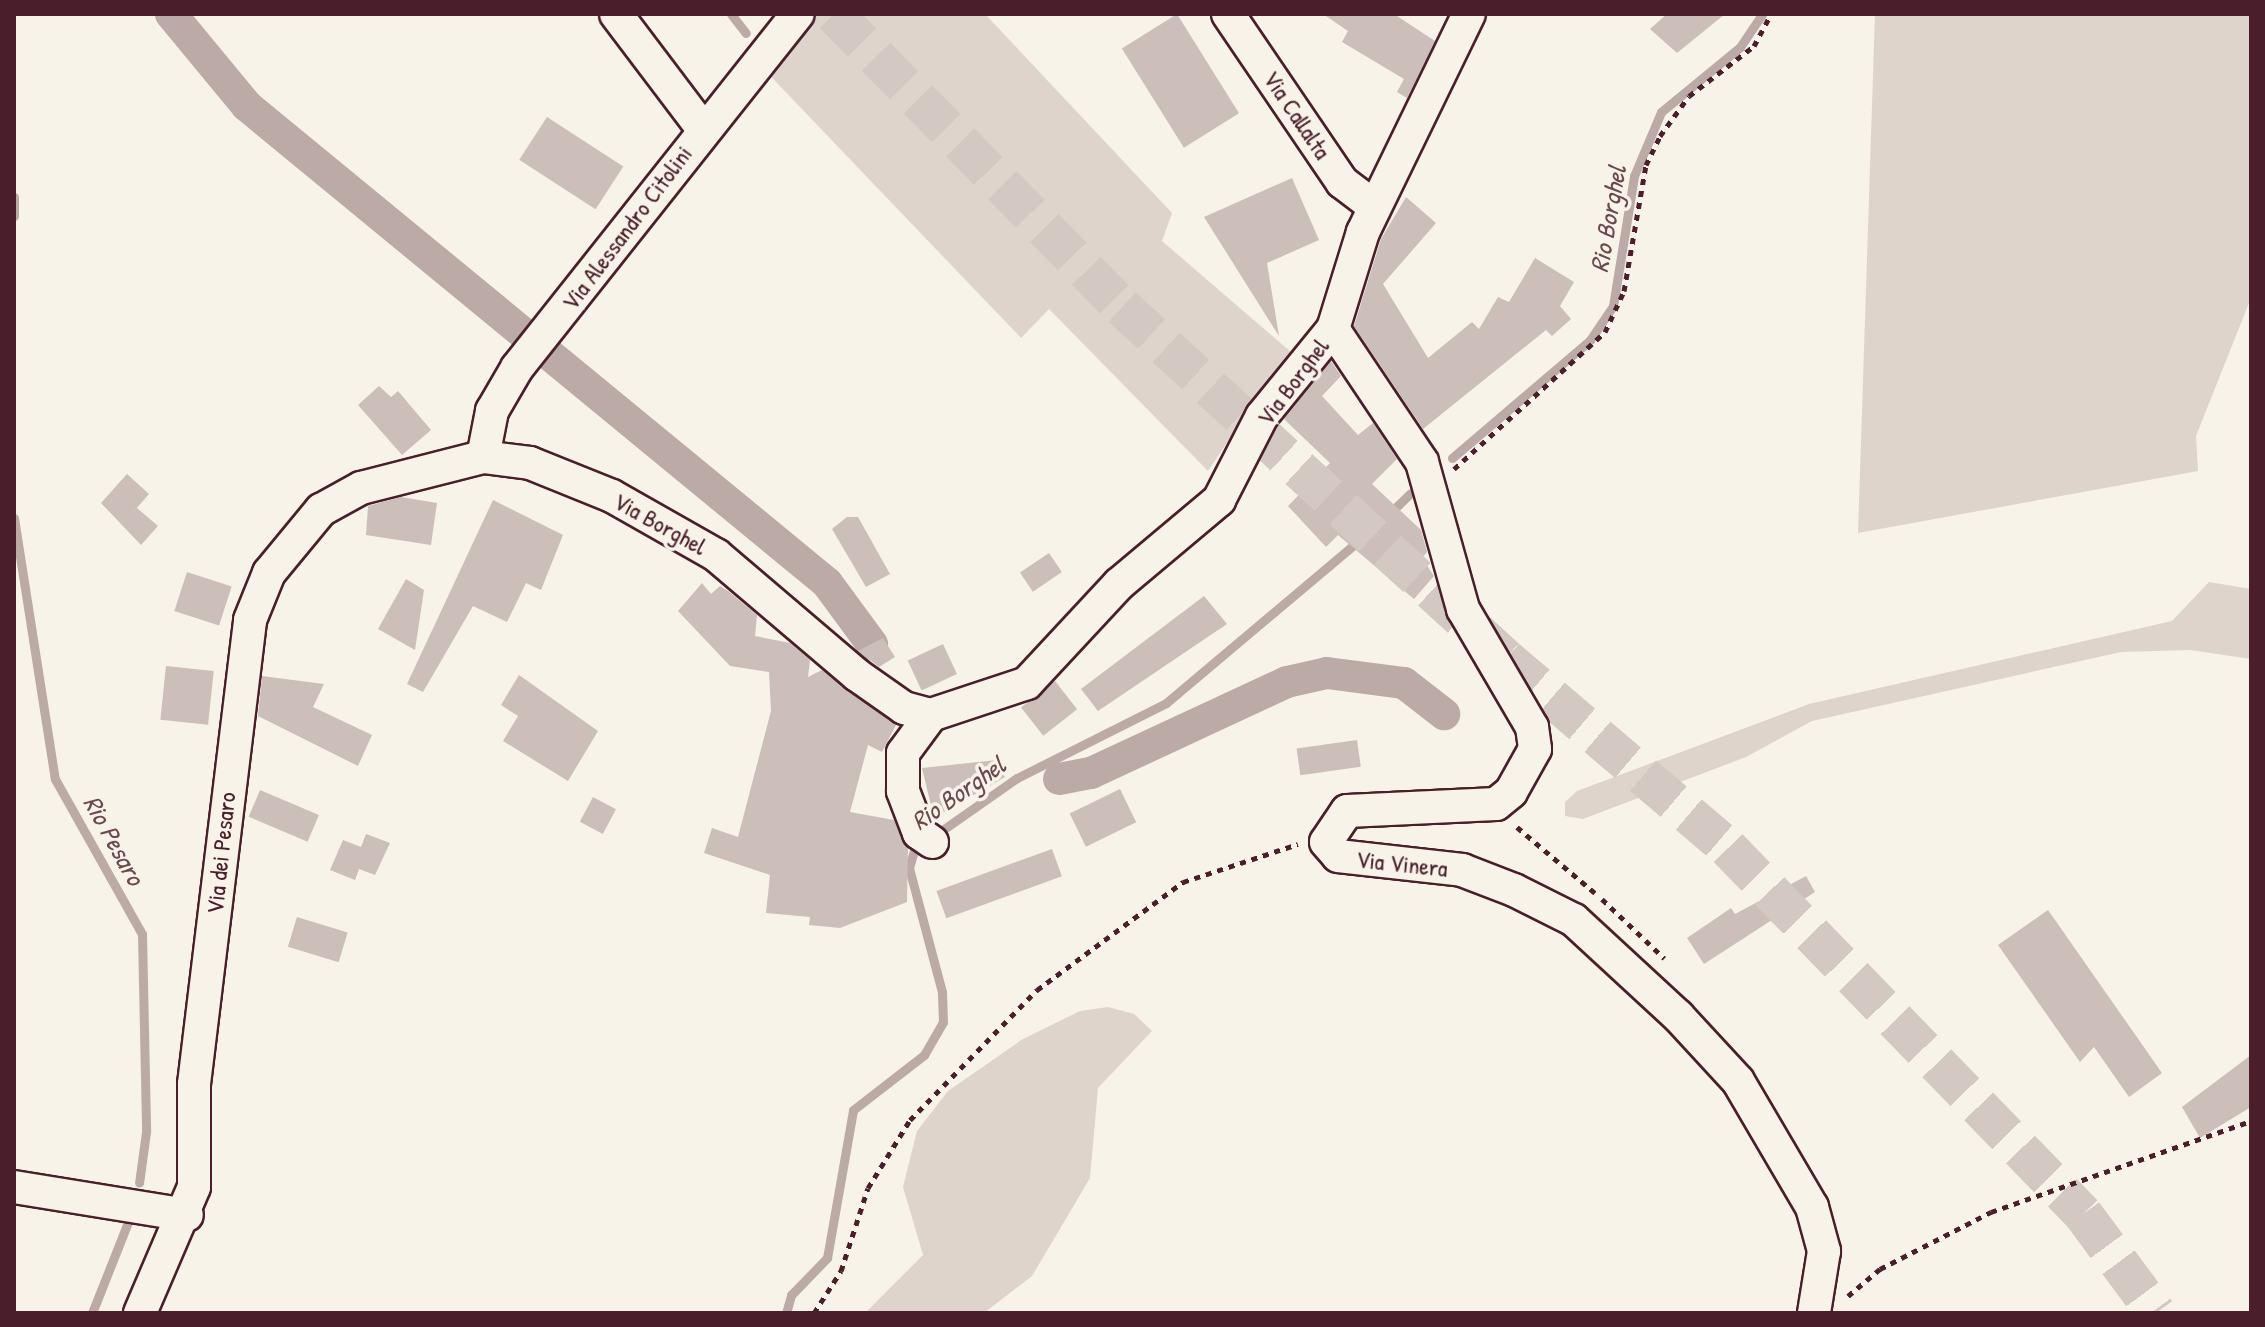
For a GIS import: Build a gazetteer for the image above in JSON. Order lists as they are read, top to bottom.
{
  "streets": {
    "street": [
      "Via Callalta",
      "Via Alessandro Citolini",
      "Via Borghel",
      "Via dei Pesaro",
      "Via Vinera"
    ]
  },
  "crossings": [
    ["Via Callalta", "Via Borghel"],
    ["Via Alessandro Citolini", "Via Borghel"],
    ["Via Alessandro Citolini", "Via dei Pesaro"],
    ["Via Borghel", "Via dei Pesaro"],
    ["Via Borghel", "Via Vinera"]
  ],
  "water": ["Rio Borghel", "Rio Pesaro"]
}
